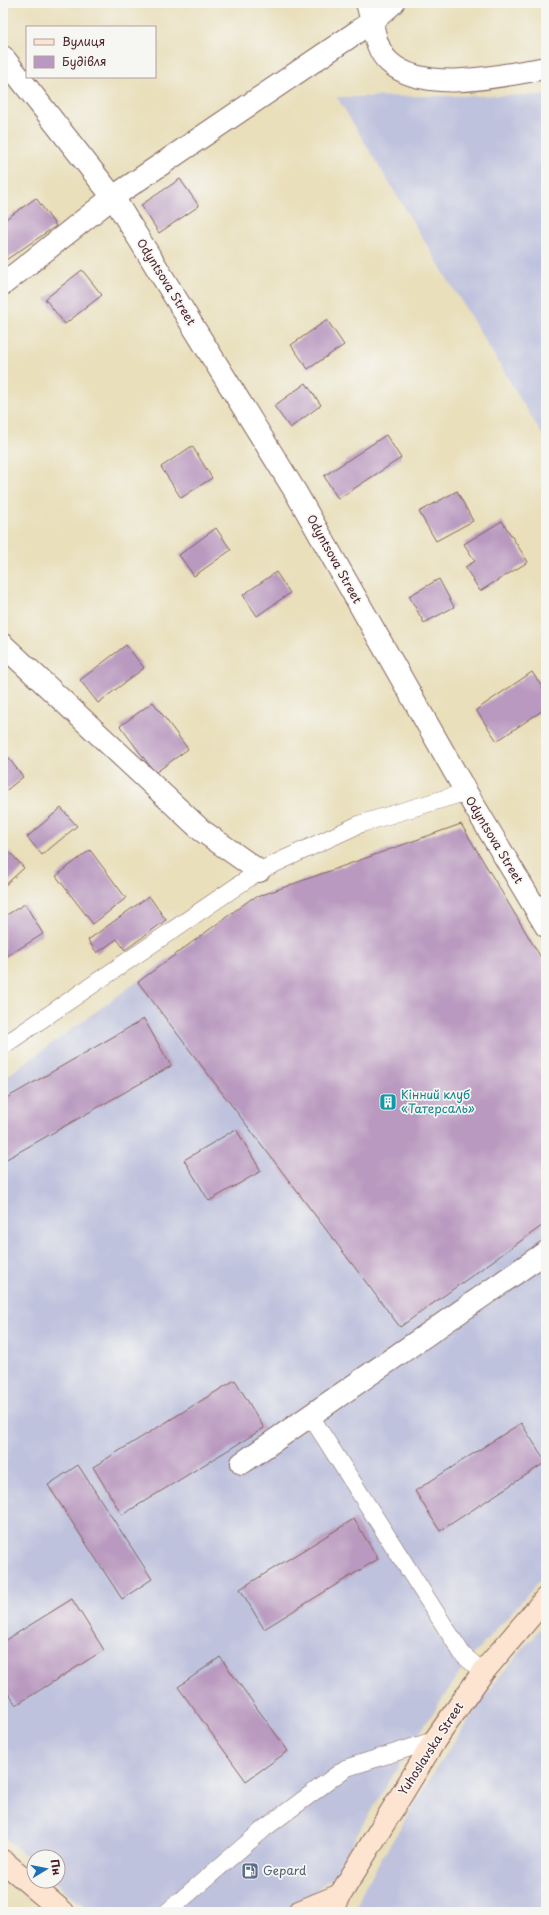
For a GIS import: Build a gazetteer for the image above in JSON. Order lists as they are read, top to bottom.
{
  "streets": {
    "main road": ["Yuhoslavska Street"],
    "street": ["Odyntsova Street"]
  },
  "places": {
    "building": ["Кінний клуб «Татерсаль»"],
    "fuel station": ["Gepard"]
  },
  "legend": ["Вулиця", "Будівля"],
  "north": "right"
}
